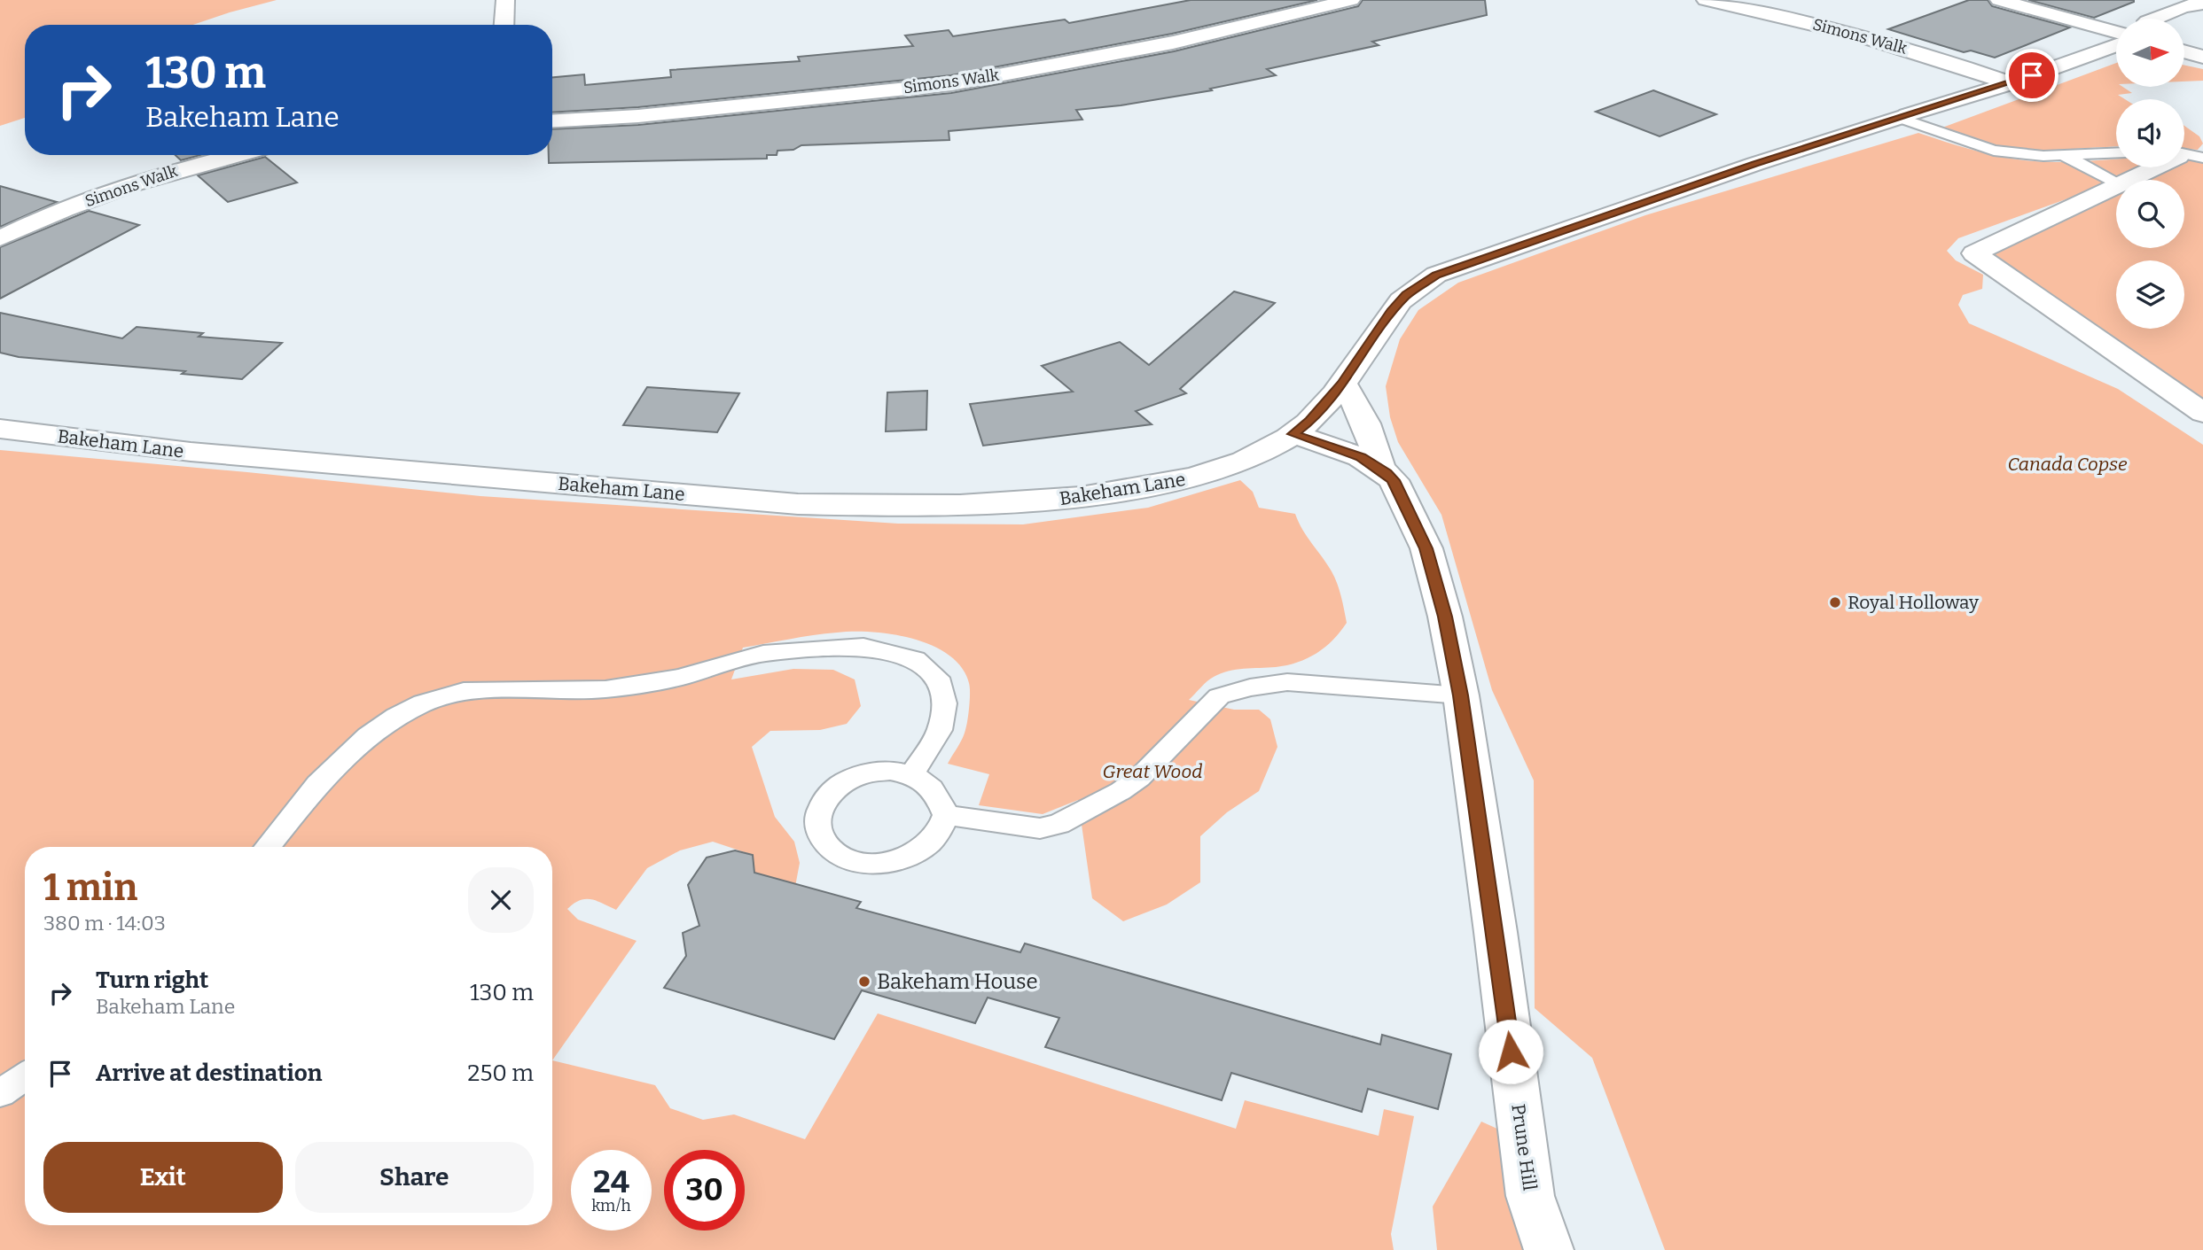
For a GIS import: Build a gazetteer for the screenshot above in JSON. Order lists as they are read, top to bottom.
{
  "streets": {
    "street": ["Simons Walk", "Bakeham Lane", "Prune Hill"]
  },
  "crossings": [
    ["Simons Walk", "Bakeham Lane"],
    ["Bakeham Lane", "Prune Hill"]
  ],
  "parks": ["Canada Copse", "Great Wood"],
  "places": ["Royal Holloway", "Bakeham House"],
  "north": "right",
  "page": {
    "turn": ["130 m", "Bakeham Lane"],
    "heading": ["1 min", "380 m · 14:03"],
    "list": [
      {
        "name": "Turn right",
        "note": "Bakeham Lane",
        "value": "130 m"
      },
      {
        "name": "Arrive at destination",
        "value": "250 m"
      }
    ],
    "buttons": ["Exit", "Share"],
    "speed": "24 km/h",
    "limit": "30"
  }
}
